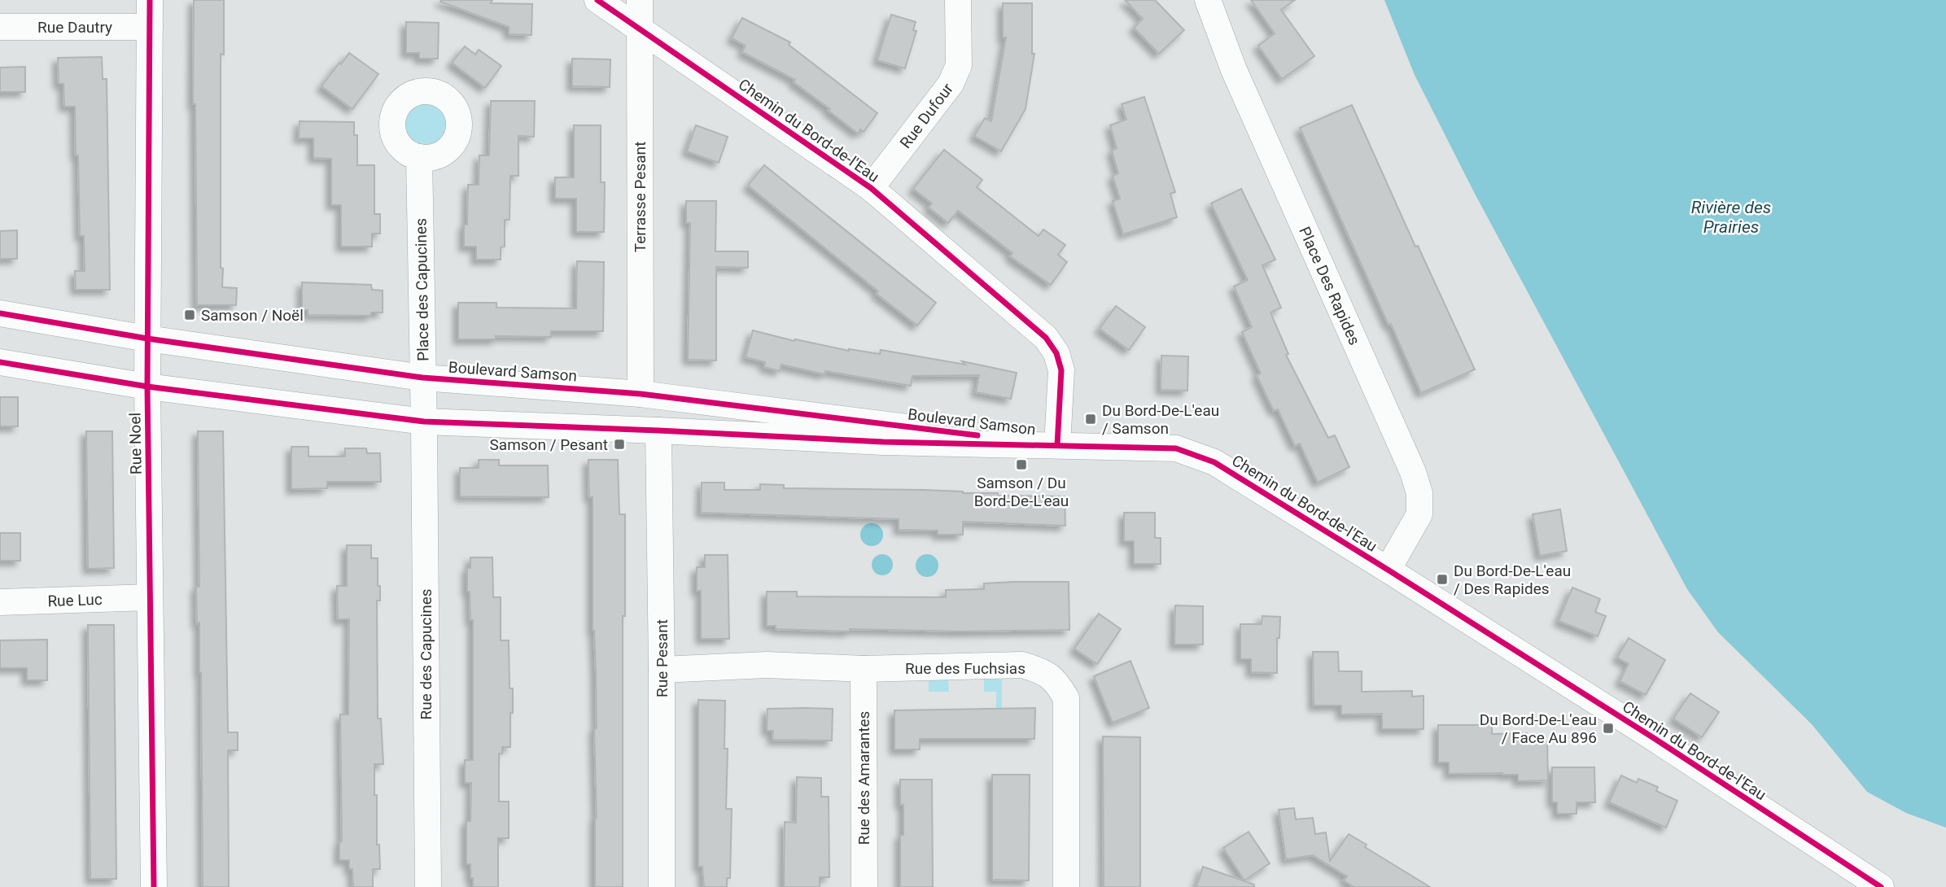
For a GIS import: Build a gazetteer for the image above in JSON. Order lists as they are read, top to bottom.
{
  "streets": {
    "street": [
      "Rue Dautry",
      "Rue Dufour",
      "Chemin du Bord-de-l'Eau",
      "Terrasse Pesant",
      "Place Des Rapides",
      "Place des Capucines",
      "Boulevard Samson",
      "Rue Noel",
      "Rue Luc",
      "Rue des Capucines",
      "Rue Pesant",
      "Rue des Fuchsias",
      "Rue des Amarantes"
    ]
  },
  "crossings": [
    ["Rue Dautry", "Rue Noel"],
    ["Rue Dufour", "Chemin du Bord-de-l'Eau"],
    ["Chemin du Bord-de-l'Eau", "Terrasse Pesant"],
    ["Chemin du Bord-de-l'Eau", "Place Des Rapides"],
    ["Chemin du Bord-de-l'Eau", "Boulevard Samson"],
    ["Terrasse Pesant", "Boulevard Samson"],
    ["Place des Capucines", "Boulevard Samson"],
    ["Place des Capucines", "Rue des Capucines"],
    ["Boulevard Samson", "Rue Noel"],
    ["Boulevard Samson", "Rue des Capucines"],
    ["Boulevard Samson", "Rue Pesant"],
    ["Rue Noel", "Rue Luc"],
    ["Rue Pesant", "Rue des Fuchsias"],
    ["Rue des Fuchsias", "Rue des Amarantes"]
  ],
  "water": ["Rivière des Prairies"],
  "places": {
    "transit": [
      "Samson / Noël",
      "Du Bord-De-L'eau / Samson",
      "Samson / Pesant",
      "Samson / Du Bord-De-L'eau",
      "Du Bord-De-L'eau / Des Rapides",
      "Du Bord-De-L'eau / Face Au 896"
    ]
  }
}
